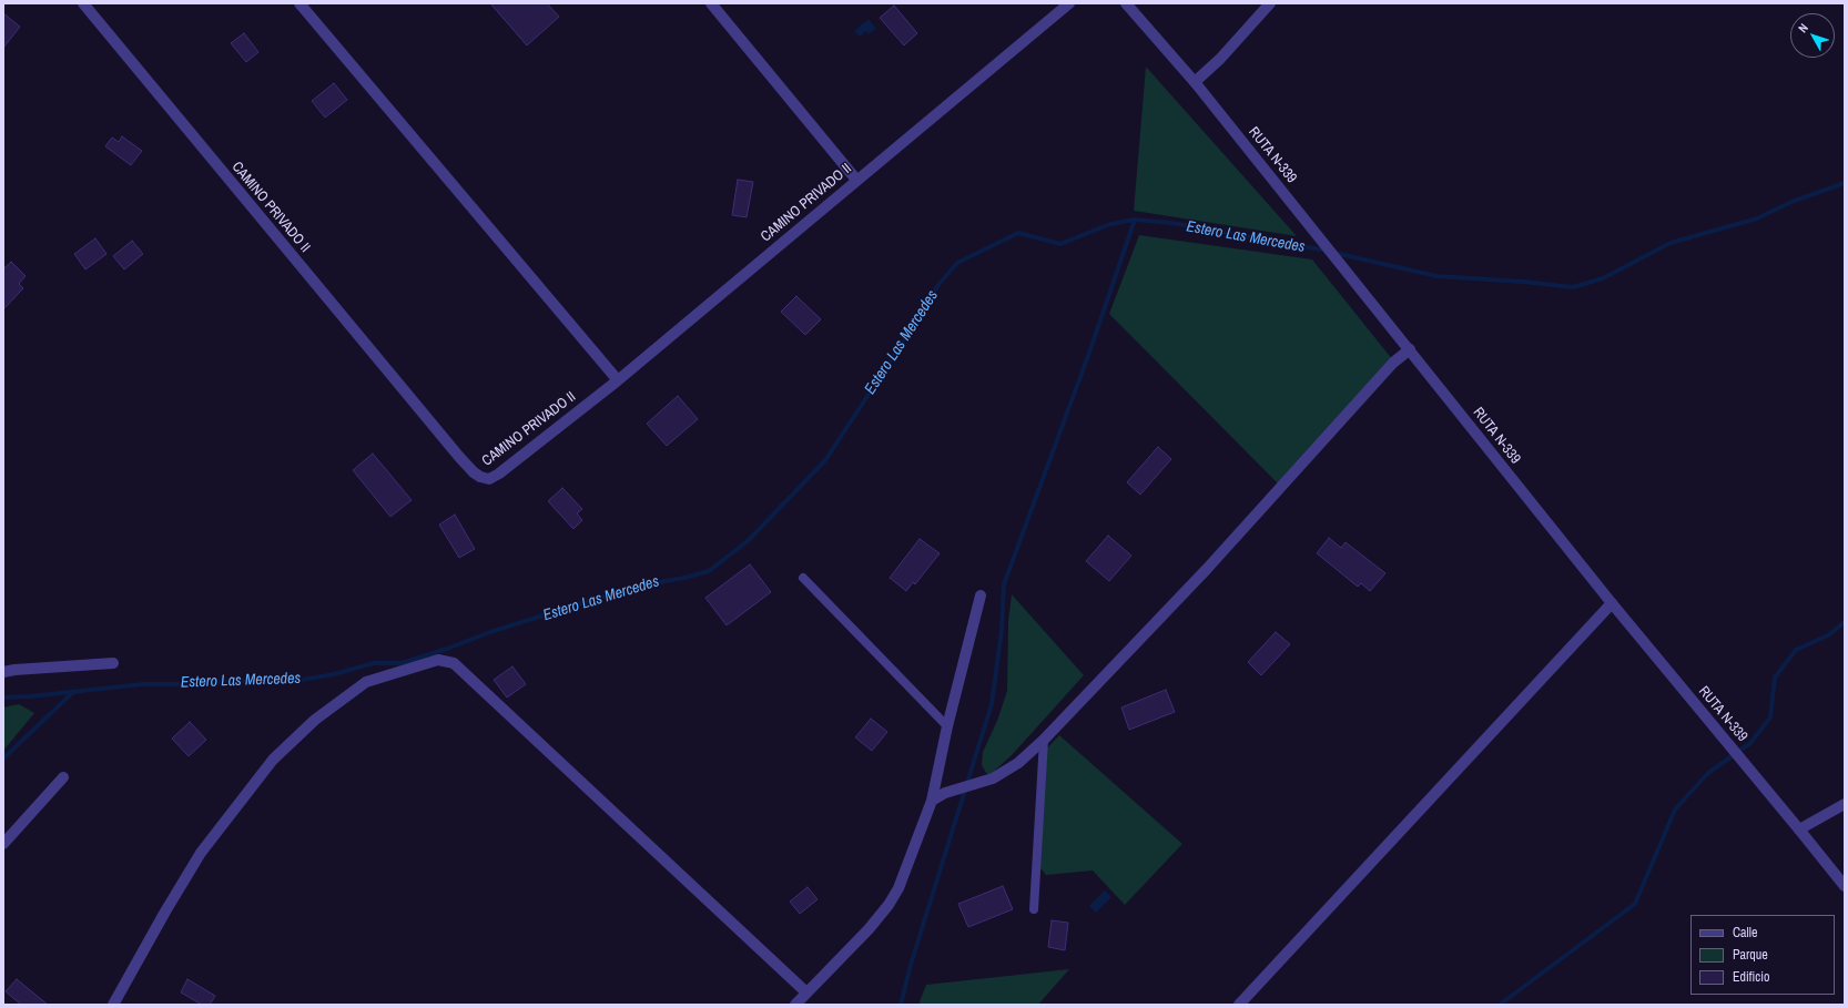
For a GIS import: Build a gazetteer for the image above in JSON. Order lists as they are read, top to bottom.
{
  "streets": {
    "street": ["RUTA N-339", "CAMINO PRIVADO II"]
  },
  "water": ["Estero Las Mercedes"],
  "legend": ["Calle", "Parque", "Edificio"],
  "north": "top left"
}
